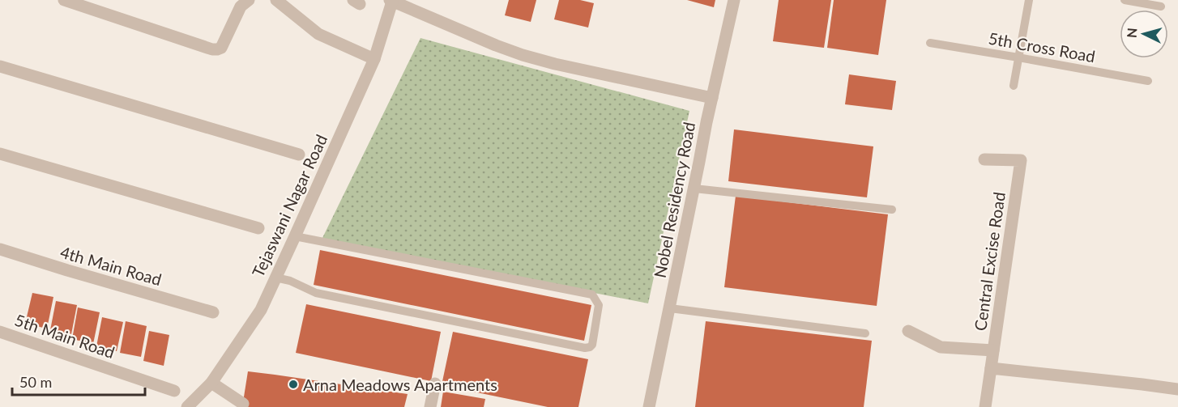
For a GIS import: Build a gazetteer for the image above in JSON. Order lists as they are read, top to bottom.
{
  "streets": {
    "street": [
      "Nobel Residency Road",
      "Tejaswani Nagar Road",
      "Central Excise Road",
      "4th Main Road",
      "5th Main Road"
    ],
    "lane": ["5th Cross Road"]
  },
  "places": ["Arna Meadows Apartments"],
  "scale_bar": "50 m",
  "north": "left"
}
